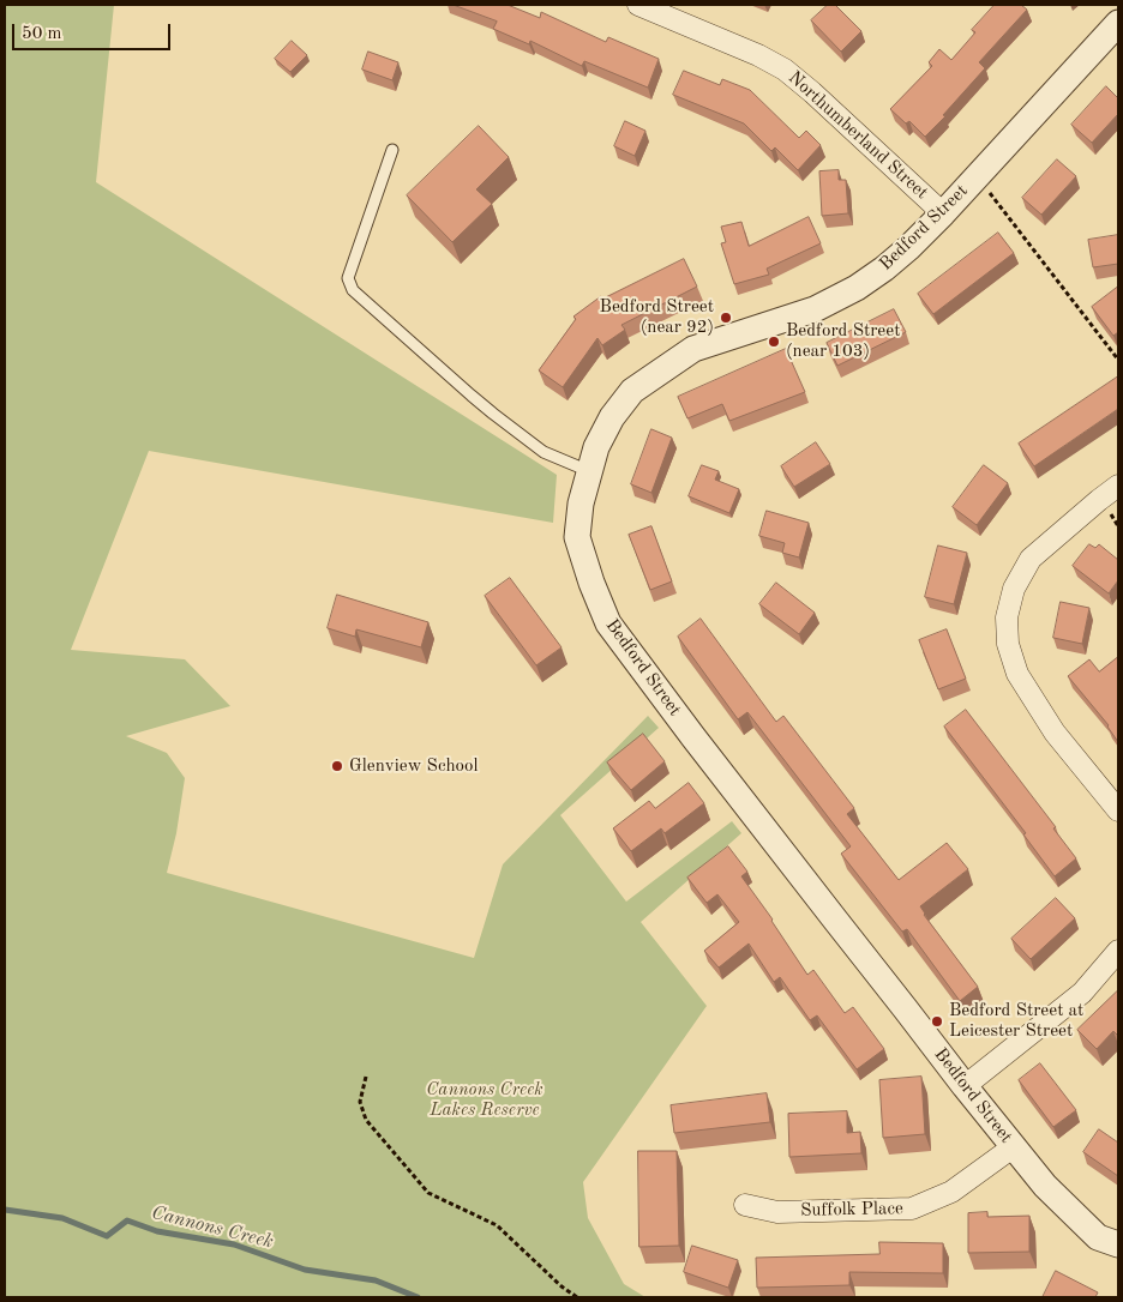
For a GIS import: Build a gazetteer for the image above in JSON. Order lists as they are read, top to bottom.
{
  "streets": {
    "street": ["Northumberland Street", "Bedford Street", "Suffolk Place"]
  },
  "crossings": [
    ["Northumberland Street", "Bedford Street"],
    ["Bedford Street", "Suffolk Place"]
  ],
  "water": ["Cannons Creek"],
  "parks": ["Cannons Creek Lakes Reserve"],
  "places": [
    "Bedford Street (near 92)",
    "Bedford Street (near 103)",
    "Glenview School",
    "Bedford Street at Leicester Street"
  ],
  "scale_bar": "50 m"
}
